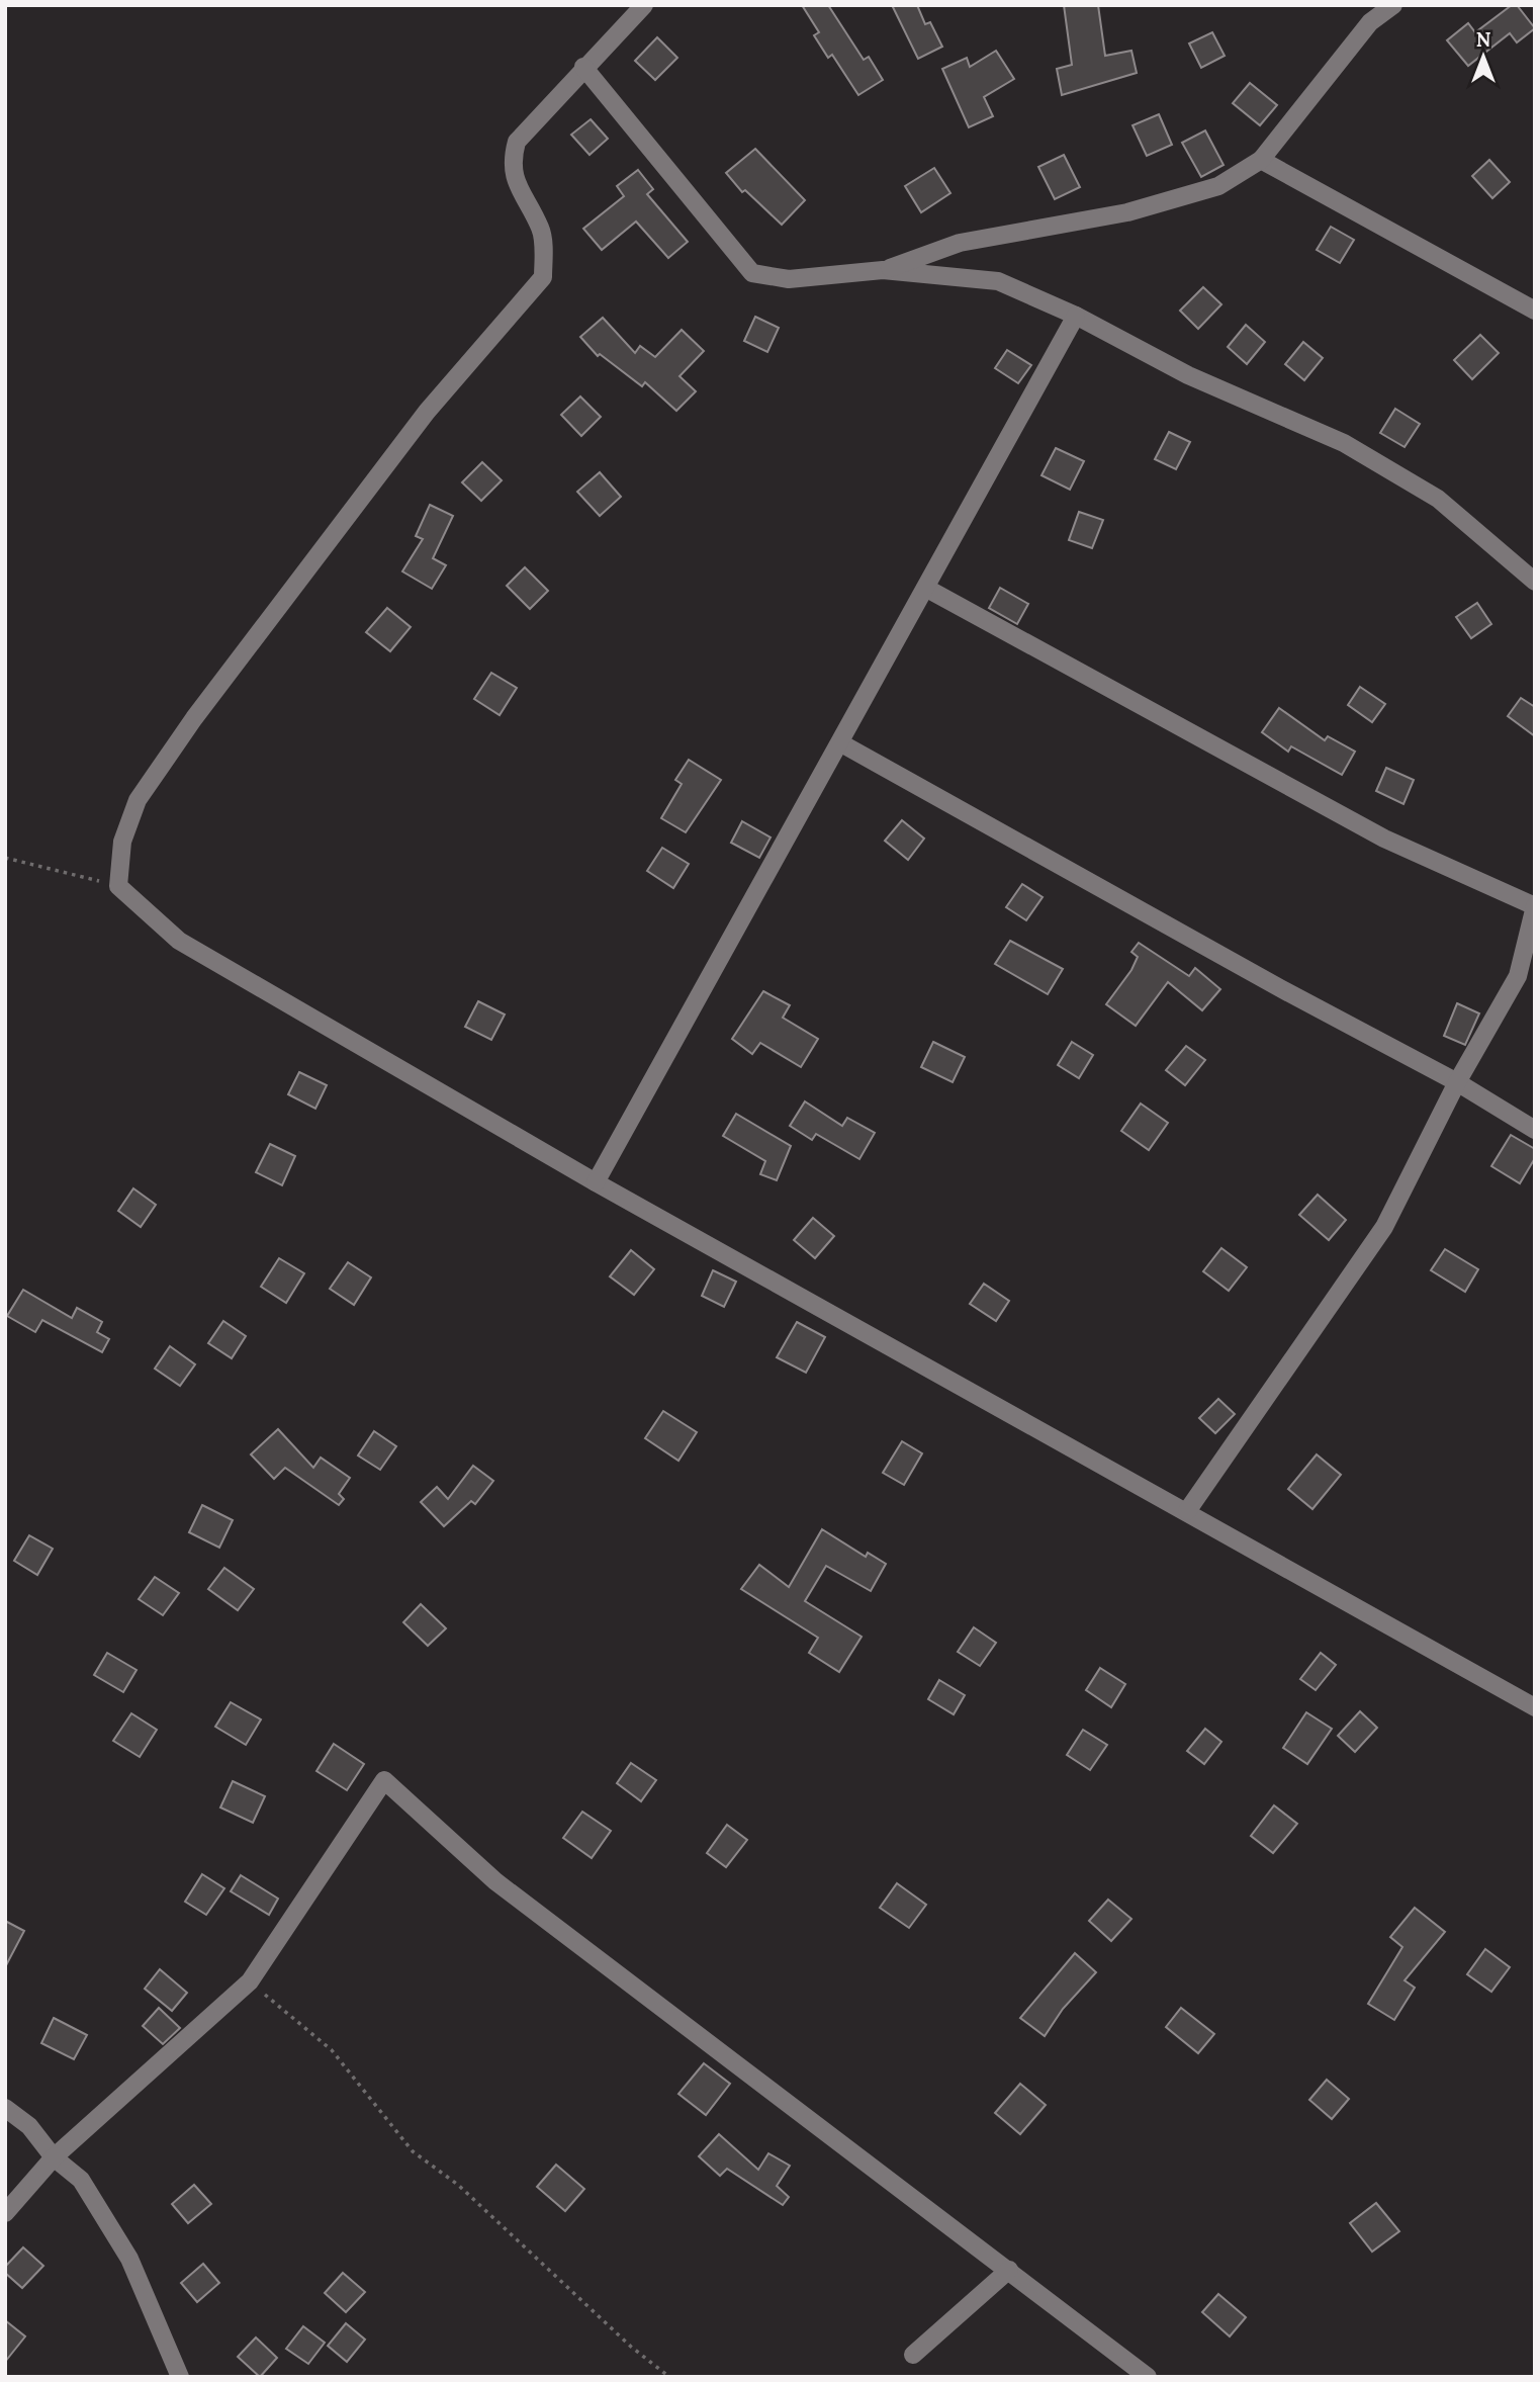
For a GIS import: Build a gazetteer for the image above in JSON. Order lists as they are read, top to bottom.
{
  "north": "top"
}
